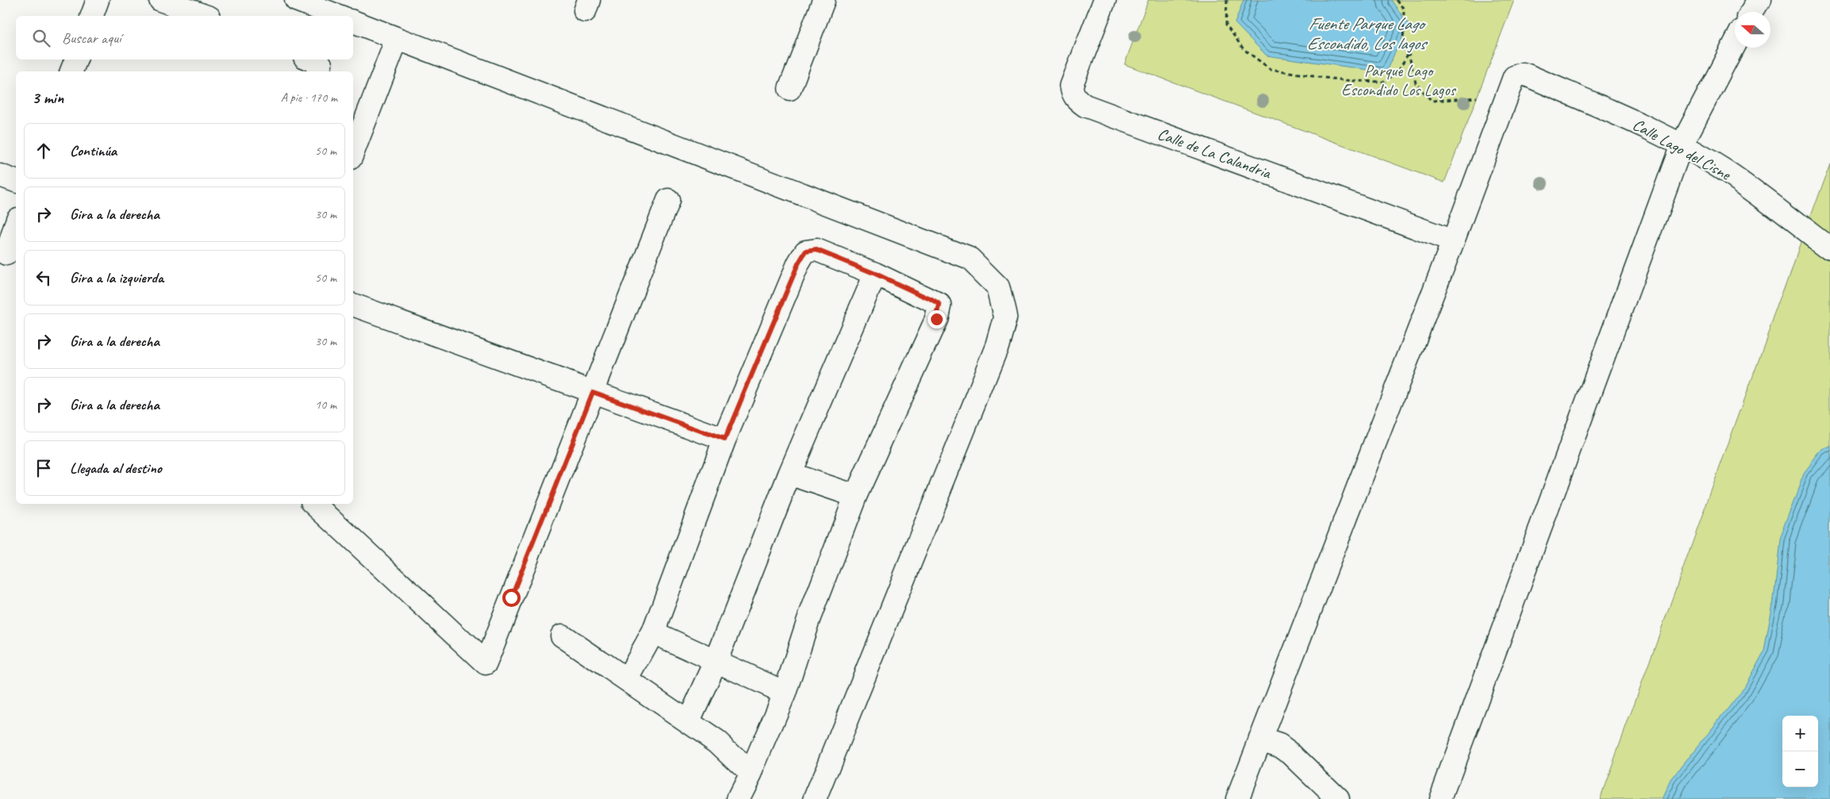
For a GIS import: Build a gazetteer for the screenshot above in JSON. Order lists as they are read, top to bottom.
{
  "streets": {
    "street": ["Calle Lago del Cisne", "Calle de La Calandria"]
  },
  "crossings": [
    ["Calle Lago del Cisne", "Calle de La Calandria"]
  ],
  "water": ["Fuente Parque Lago Escondido, Los lagos"],
  "parks": ["Parque Lago Escondido Los Lagos"],
  "north": "left",
  "page": {
    "search": "Buscar aquí",
    "heading": ["3 min", "A pie · 170 m"],
    "list": [
      ["Continúa", "50 m"],
      ["Gira a la derecha", "30 m"],
      ["Gira a la izquierda", "50 m"],
      ["Gira a la derecha", "30 m"],
      ["Gira a la derecha", "10 m"],
      "Llegada al destino"
    ],
    "map_buttons": ["+", "−"]
  }
}
